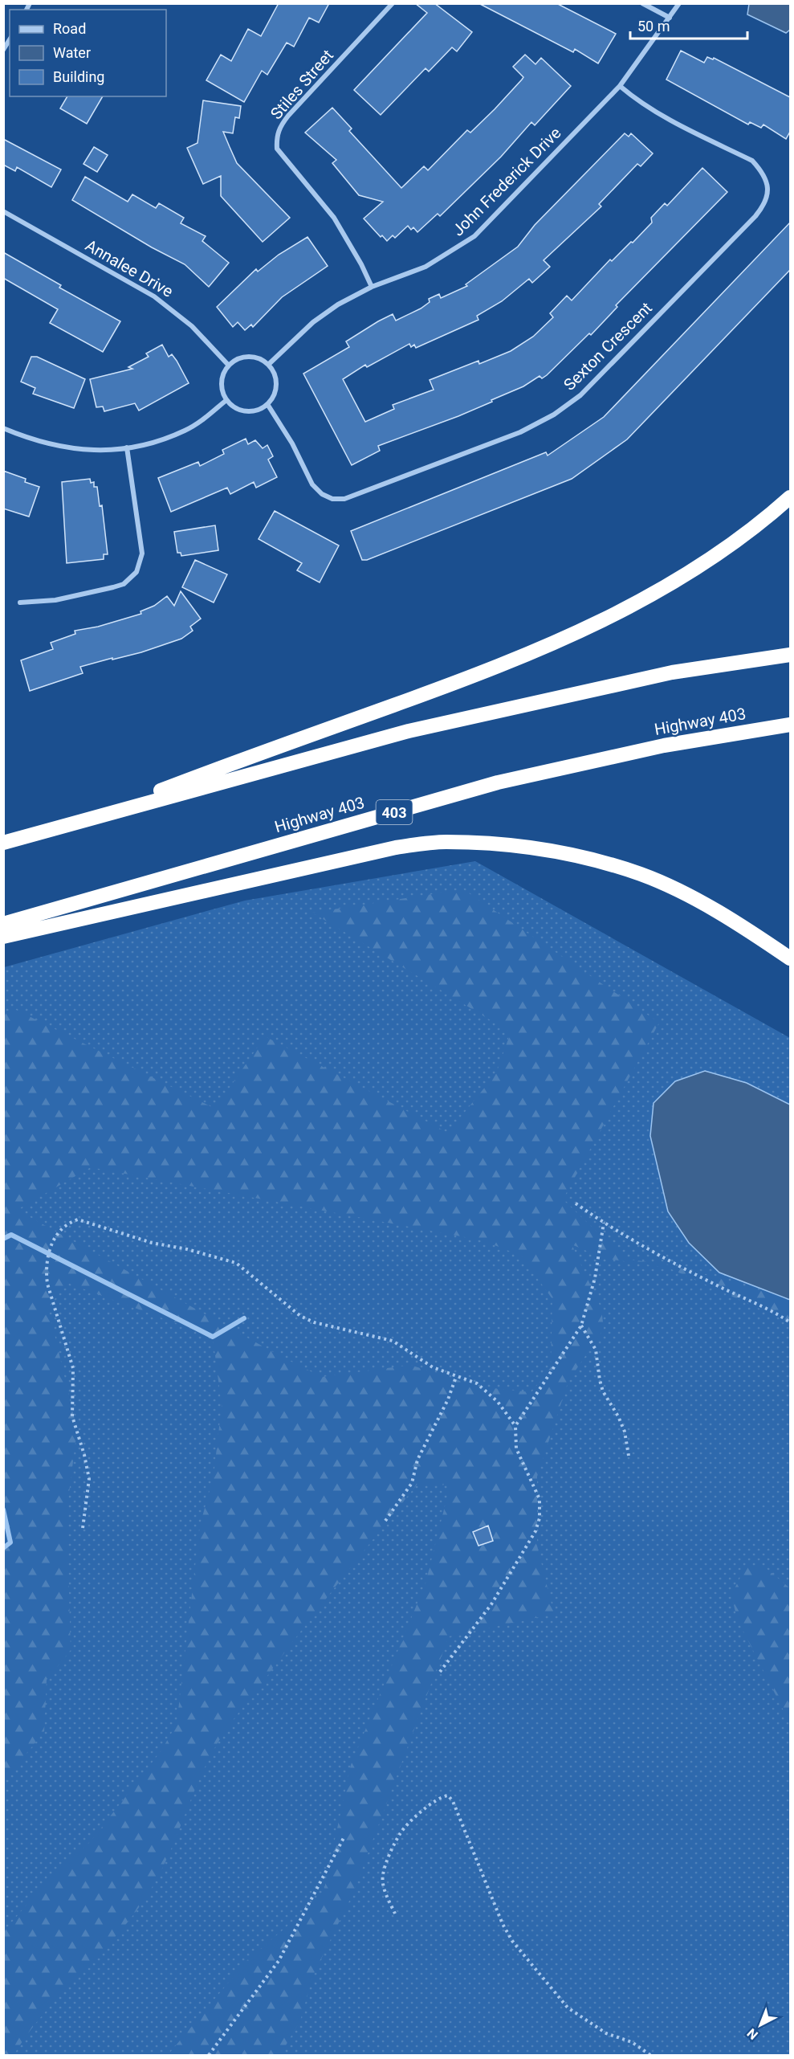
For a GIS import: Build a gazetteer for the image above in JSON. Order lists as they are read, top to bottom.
{
  "streets": {
    "highway": ["Highway 403", "403"],
    "street": [
      "Stiles Street",
      "John Frederick Drive",
      "Annalee Drive",
      "Sexton Crescent"
    ]
  },
  "crossings": [
    ["Stiles Street", "John Frederick Drive"],
    ["John Frederick Drive", "Annalee Drive"],
    ["John Frederick Drive", "Sexton Crescent"],
    ["Annalee Drive", "Sexton Crescent"]
  ],
  "legend": ["Road", "Water", "Building"],
  "scale_bar": "50 m",
  "north": "bottom left"
}
